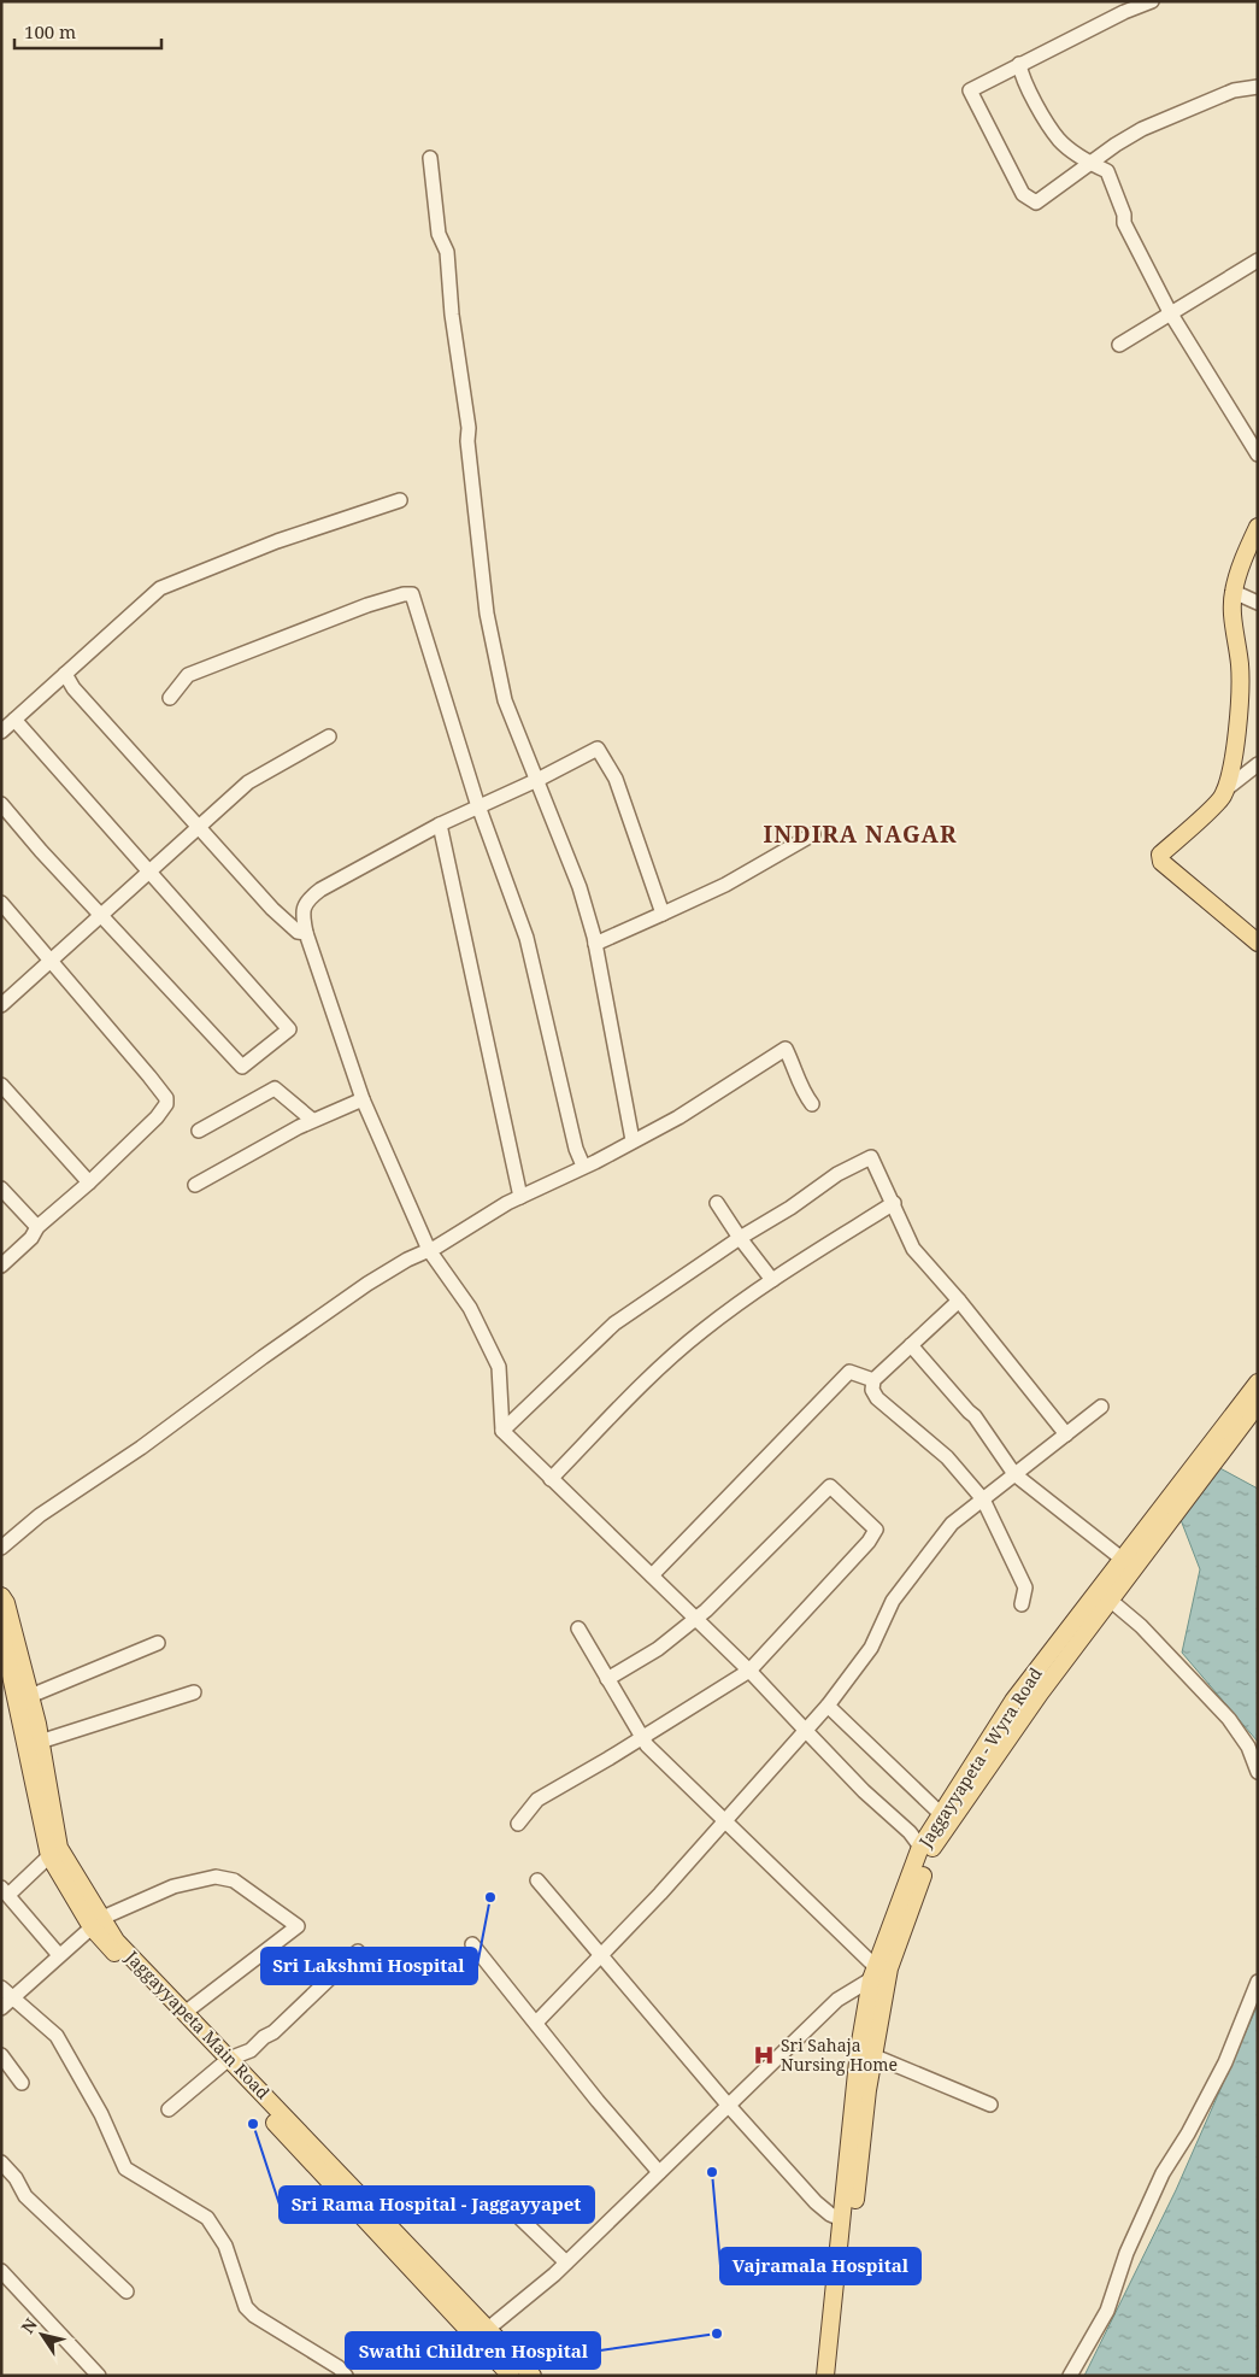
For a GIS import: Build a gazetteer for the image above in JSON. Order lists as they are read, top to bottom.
{
  "streets": {
    "main road": ["Jaggayyapeta - Wyra Road", "Jaggayyapeta Main Road"]
  },
  "districts": ["INDIRA NAGAR"],
  "places": {
    "other": [
      "Sri Lakshmi Hospital",
      "Sri Rama Hospital - Jaggayyapet",
      "Vajramala Hospital",
      "Swathi Children Hospital"
    ],
    "hospital": ["Sri Sahaja Nursing Home"]
  },
  "scale_bar": "100 m",
  "north": "top left"
}
